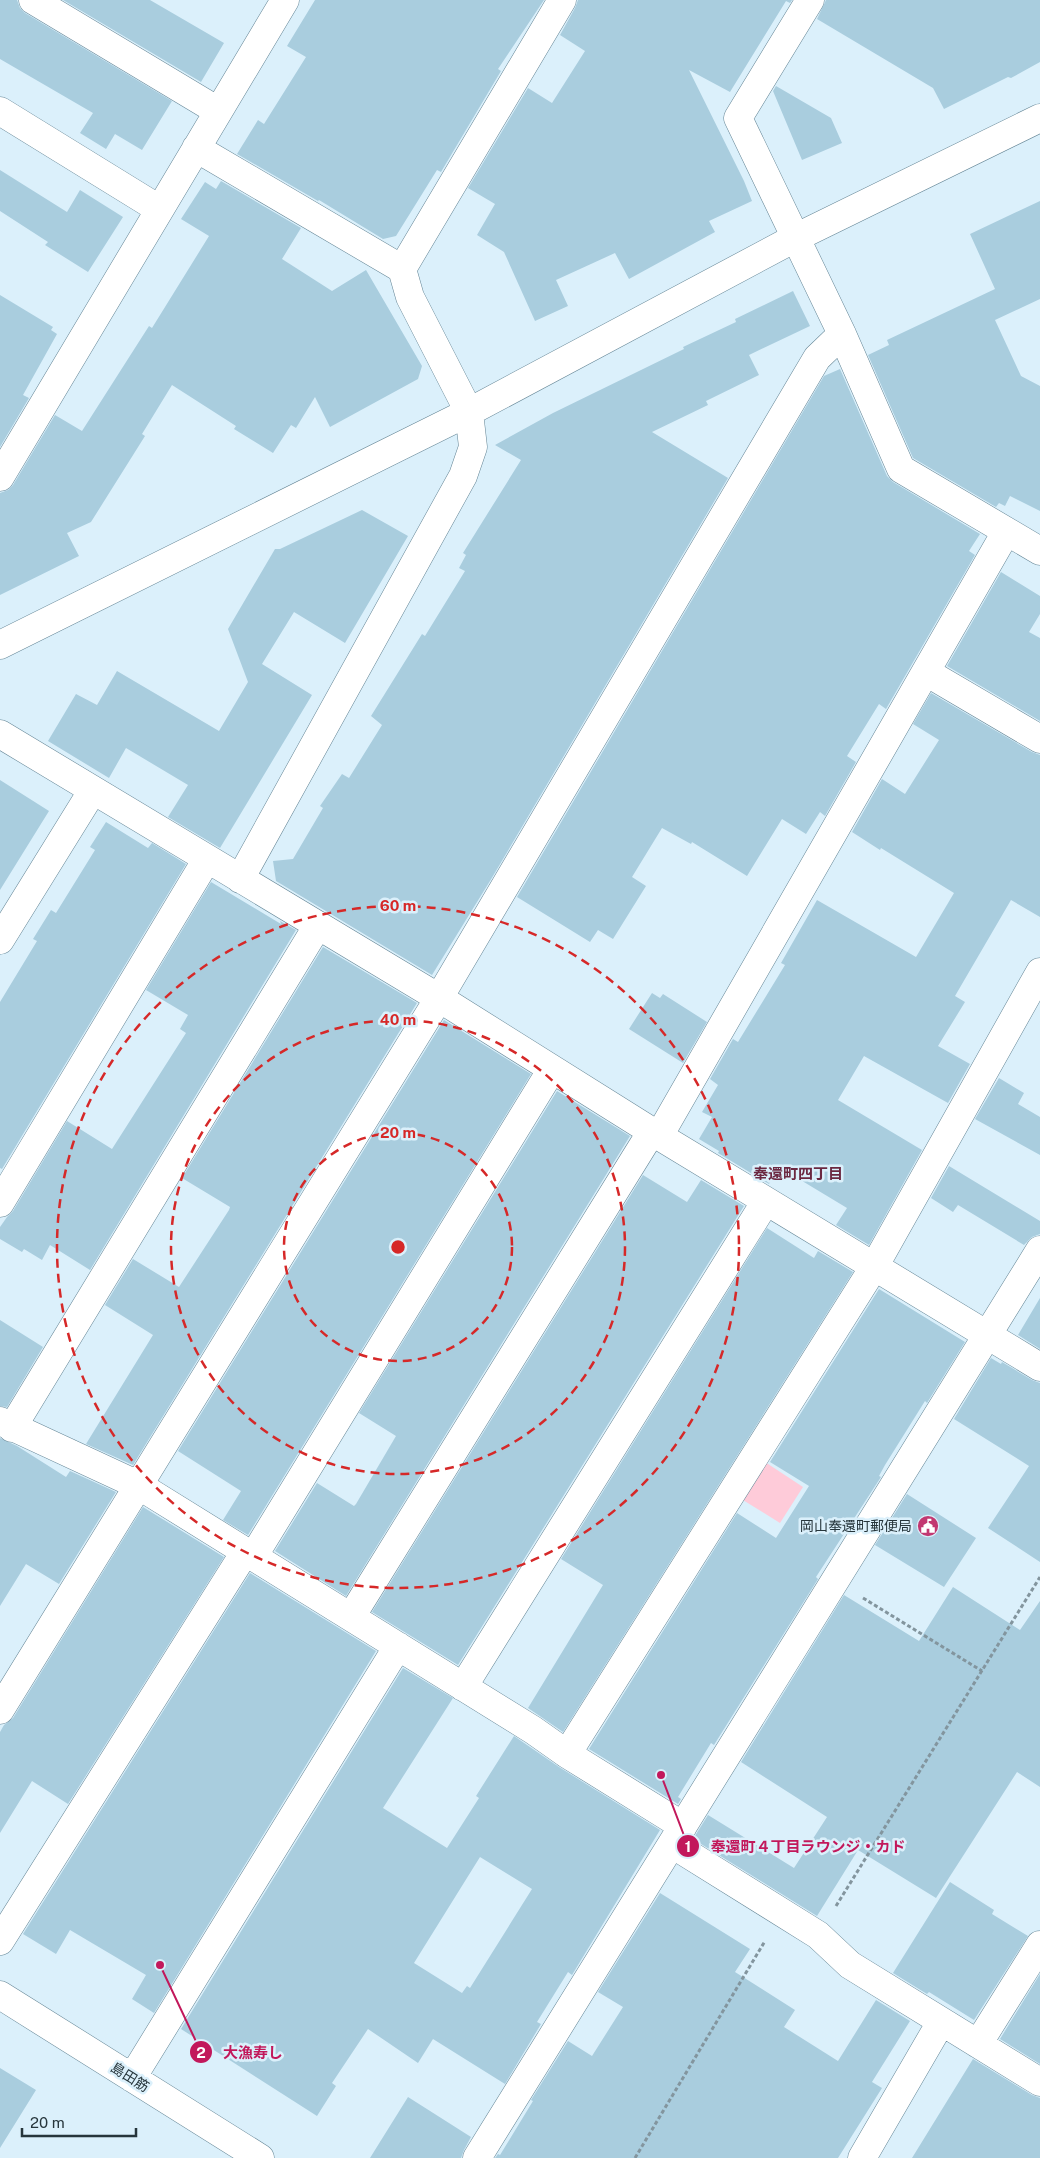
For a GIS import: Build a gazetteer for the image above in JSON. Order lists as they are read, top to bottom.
{
  "streets": {
    "street": ["島田筋"]
  },
  "districts": ["奉還町四丁目"],
  "places": {
    "public building": ["岡山奉還町郵便局"],
    "other": ["奉還町４丁目ラウンジ・カド", "大漁寿し"]
  },
  "scale_bar": "20 m",
  "rings": ["60 m", "40 m", "20 m"]
}
